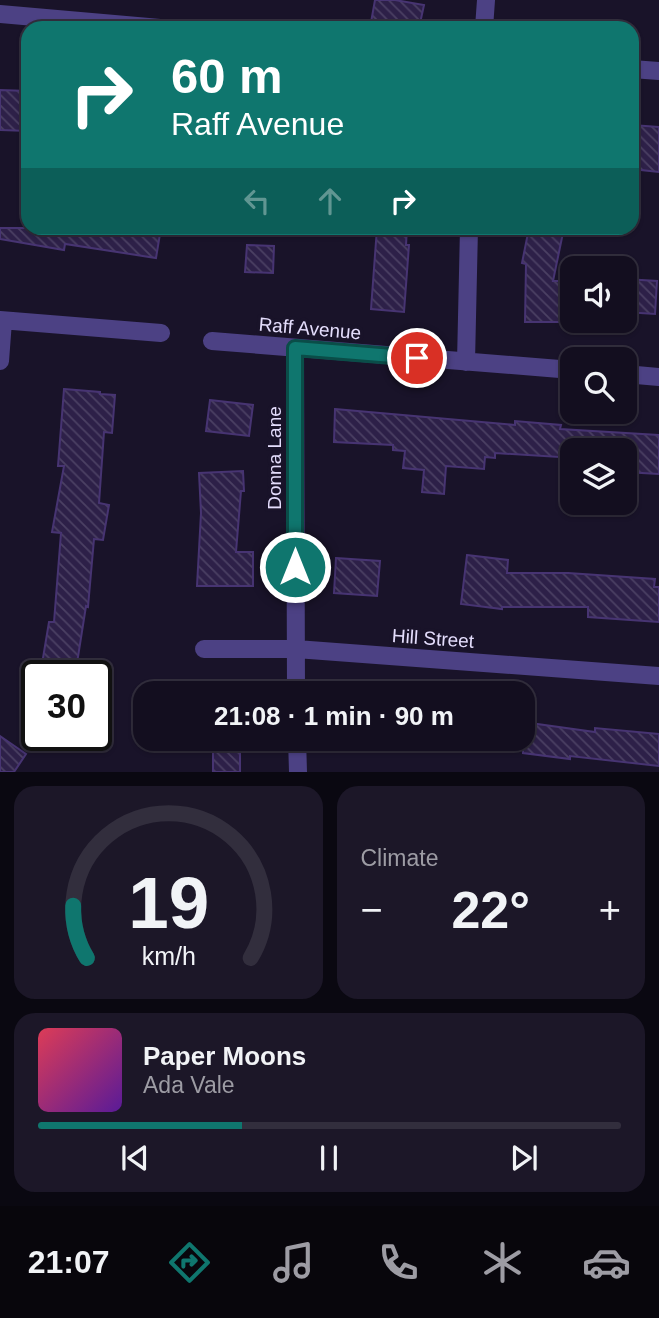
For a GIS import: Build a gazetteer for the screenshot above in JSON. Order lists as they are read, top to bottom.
{
  "streets": {
    "street": ["Raff Avenue", "Donna Lane", "Hill Street"]
  },
  "crossings": [
    ["Raff Avenue", "Donna Lane"],
    ["Donna Lane", "Hill Street"]
  ],
  "page": {
    "turn": ["60 m", "Raff Avenue"],
    "limit": "30",
    "trip": "21:08 · 1 min · 90 m",
    "tile": "Climate",
    "heat": ["−", "22°", "+"],
    "song": ["Paper Moons", "Ada Vale"],
    "tabs": "21:07",
    "gauge": ["19", "km/h"]
  }
}
